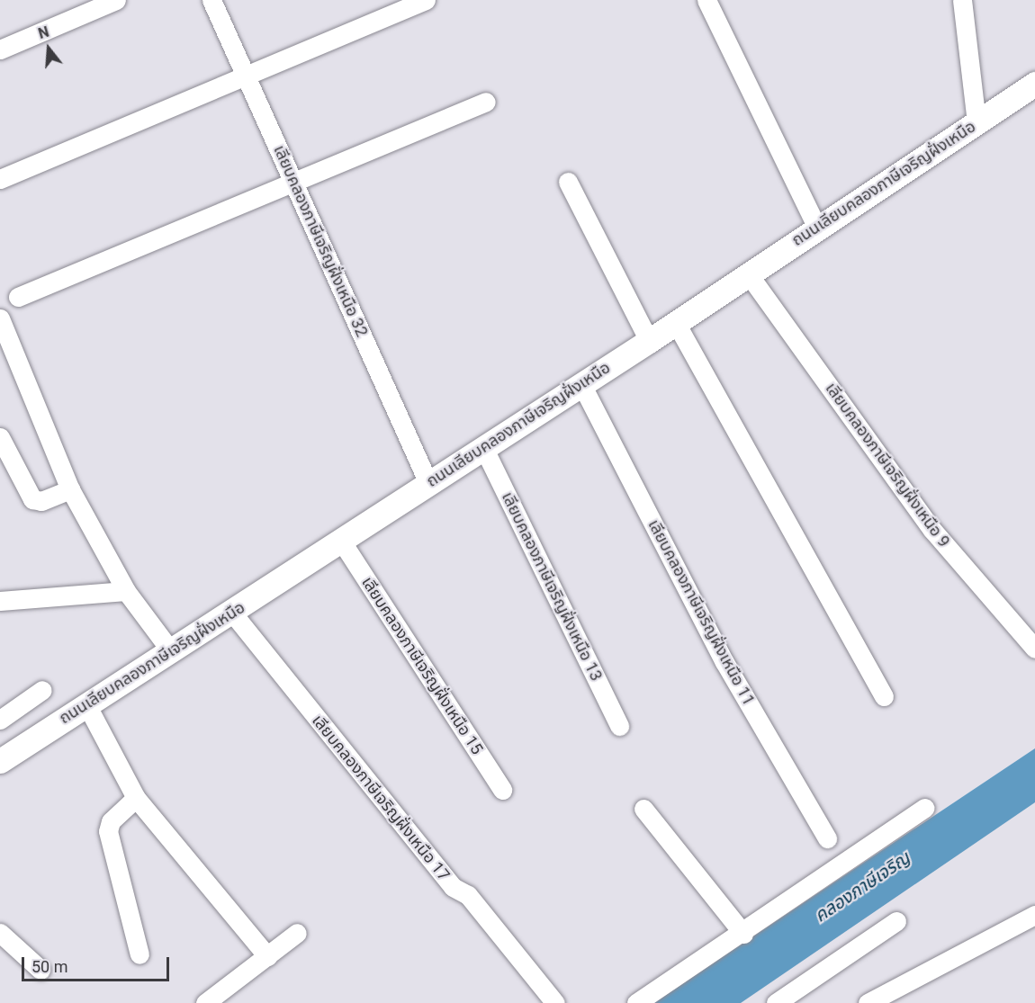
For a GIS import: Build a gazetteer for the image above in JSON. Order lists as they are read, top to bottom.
{
  "streets": {
    "main road": ["ถนนเลียบคลองภาษีเจริญฝั่งเหนือ"],
    "street": [
      "เลียบคลองภาษีเจริญฝั่งเหนือ 32",
      "เลียบคลองภาษีเจริญฝั่งเหนือ 9",
      "เลียบคลองภาษีเจริญฝั่งเหนือ 13",
      "เลียบคลองภาษีเจริญฝั่งเหนือ 11",
      "เลียบคลองภาษีเจริญฝั่งเหนือ 15",
      "เลียบคลองภาษีเจริญฝั่งเหนือ 17"
    ]
  },
  "crossings": [
    ["ถนนเลียบคลองภาษีเจริญฝั่งเหนือ", "เลียบคลองภาษีเจริญฝั่งเหนือ 32"],
    ["ถนนเลียบคลองภาษีเจริญฝั่งเหนือ", "เลียบคลองภาษีเจริญฝั่งเหนือ 9"],
    ["ถนนเลียบคลองภาษีเจริญฝั่งเหนือ", "เลียบคลองภาษีเจริญฝั่งเหนือ 13"],
    ["ถนนเลียบคลองภาษีเจริญฝั่งเหนือ", "เลียบคลองภาษีเจริญฝั่งเหนือ 11"],
    ["ถนนเลียบคลองภาษีเจริญฝั่งเหนือ", "เลียบคลองภาษีเจริญฝั่งเหนือ 15"],
    ["ถนนเลียบคลองภาษีเจริญฝั่งเหนือ", "เลียบคลองภาษีเจริญฝั่งเหนือ 17"]
  ],
  "water": ["คลองภาษีเจริญ"],
  "scale_bar": "50 m",
  "north": "top"
}
